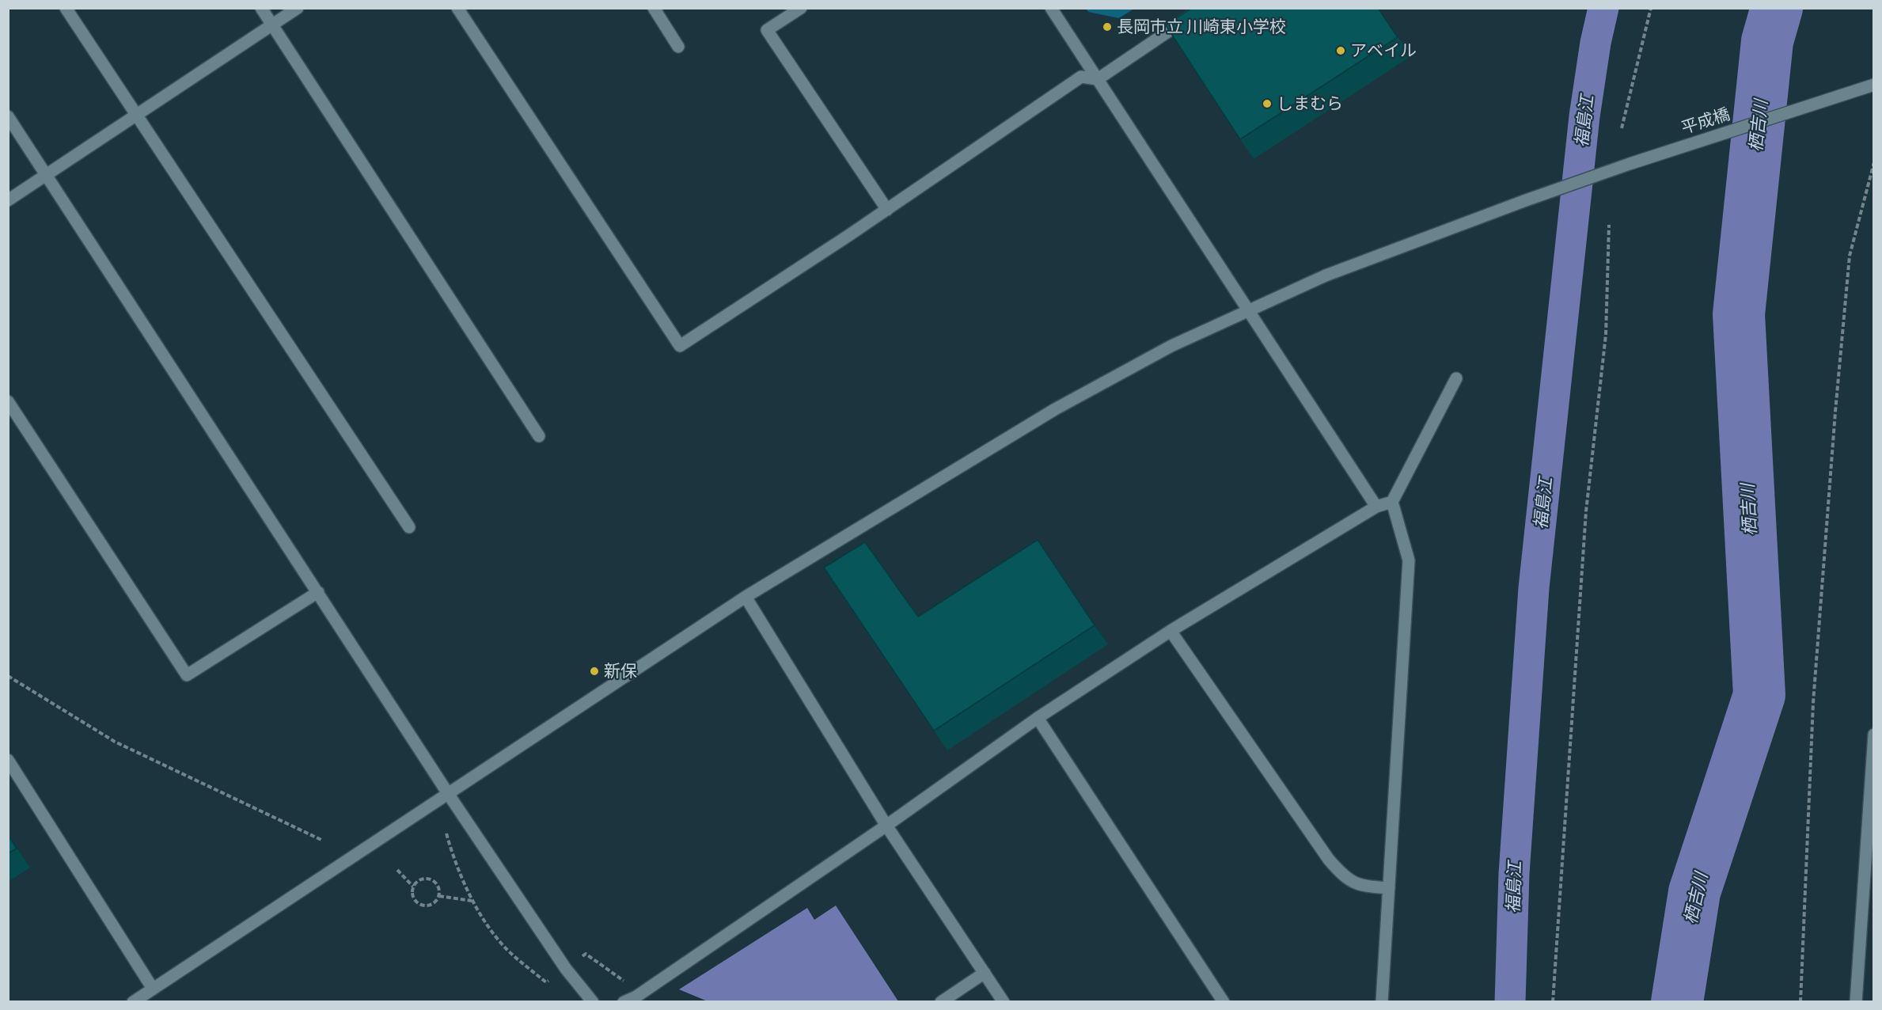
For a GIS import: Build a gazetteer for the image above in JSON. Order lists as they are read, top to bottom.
{
  "streets": {
    "street": ["平成橋"]
  },
  "water": ["福島江", "栖吉川"],
  "places": [
    "長岡市立 川崎東小学校",
    "アベイル",
    "しまむら",
    "新保"
  ]
}
